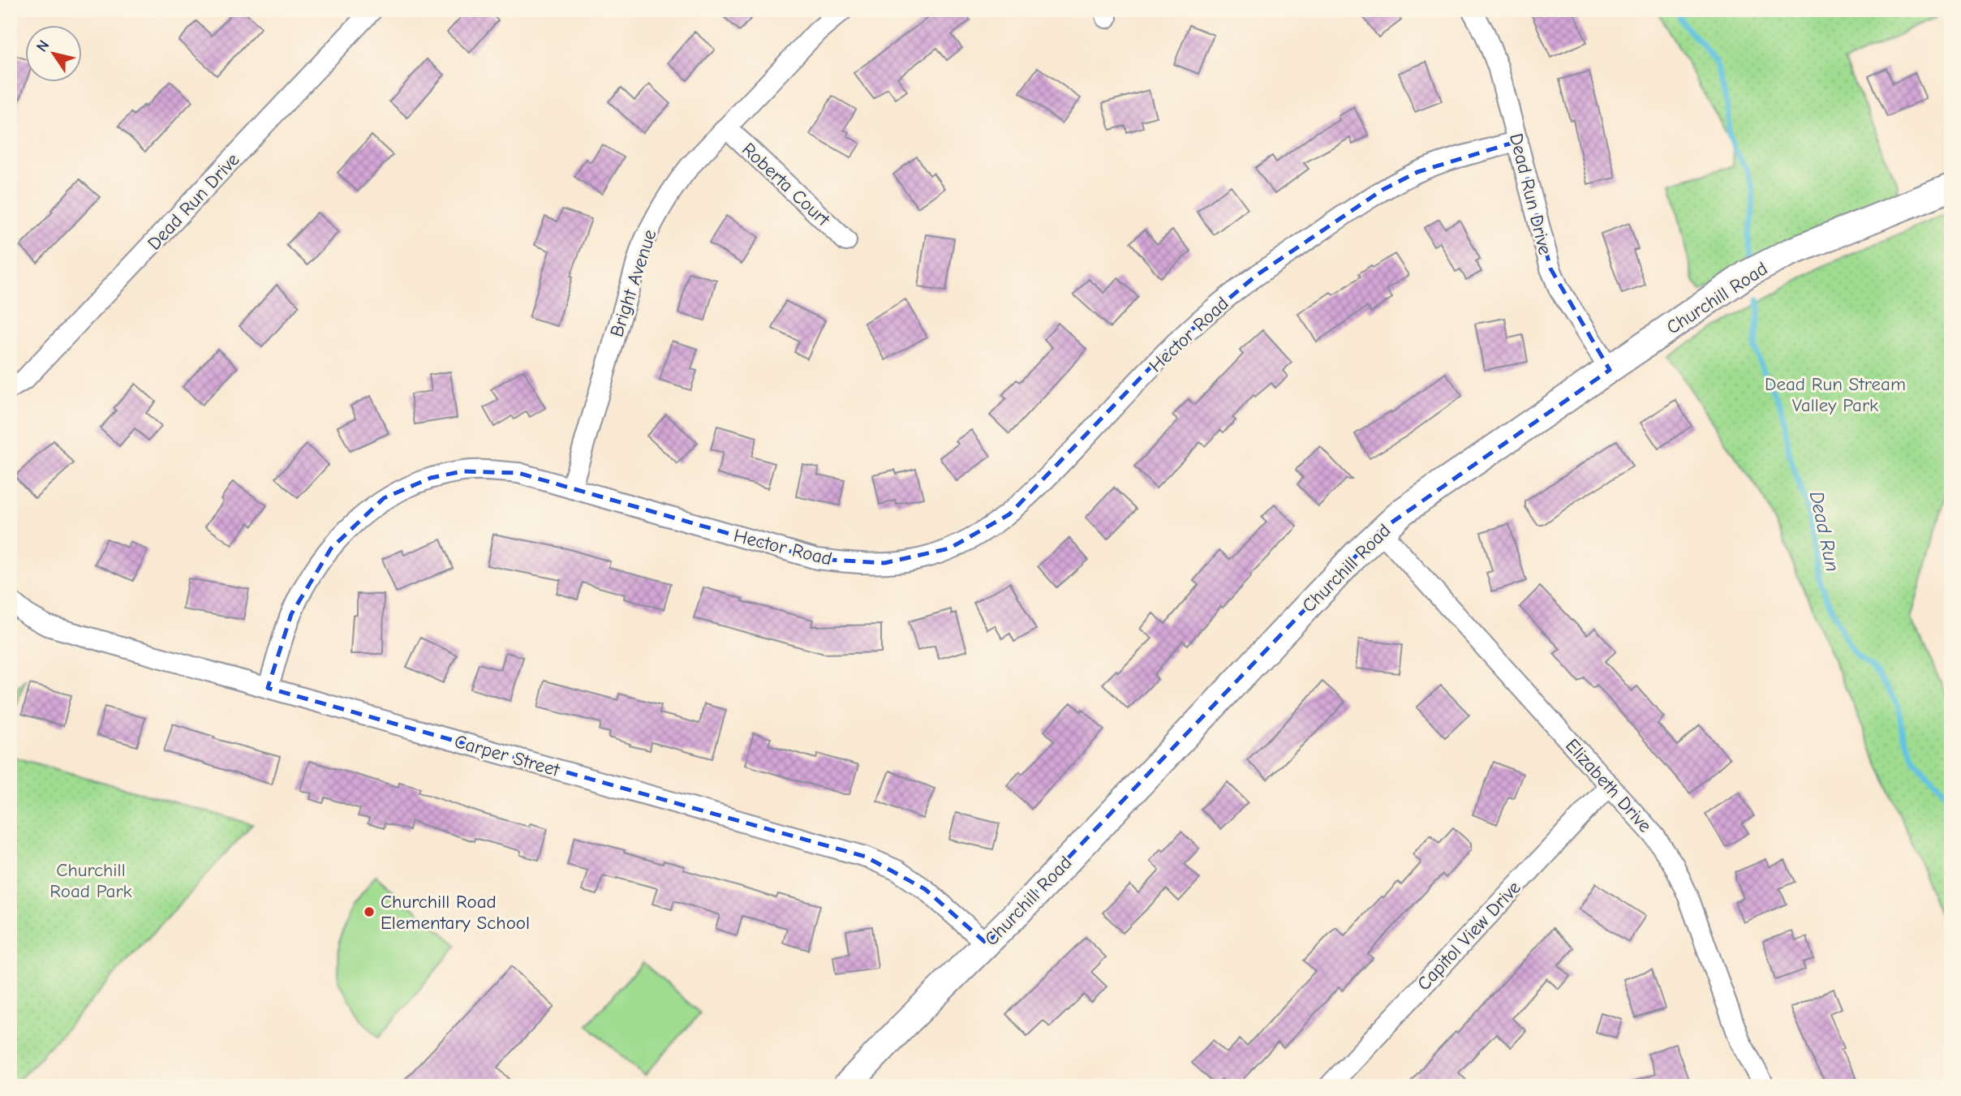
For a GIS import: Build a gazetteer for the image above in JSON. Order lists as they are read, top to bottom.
{
  "streets": {
    "street": [
      "Roberta Court",
      "Dead Run Drive",
      "Bright Avenue",
      "Churchill Road",
      "Hector Road",
      "Carper Street",
      "Elizabeth Drive",
      "Capitol View Drive"
    ]
  },
  "crossings": [
    ["Roberta Court", "Bright Avenue"],
    ["Dead Run Drive", "Churchill Road"],
    ["Dead Run Drive", "Hector Road"],
    ["Bright Avenue", "Hector Road"],
    ["Churchill Road", "Carper Street"],
    ["Churchill Road", "Elizabeth Drive"],
    ["Hector Road", "Carper Street"],
    ["Elizabeth Drive", "Capitol View Drive"]
  ],
  "water": ["Dead Run"],
  "parks": ["Dead Run Stream Valley Park", "Churchill Road Park"],
  "places": ["Churchill Road Elementary School"],
  "north": "top left"
}
